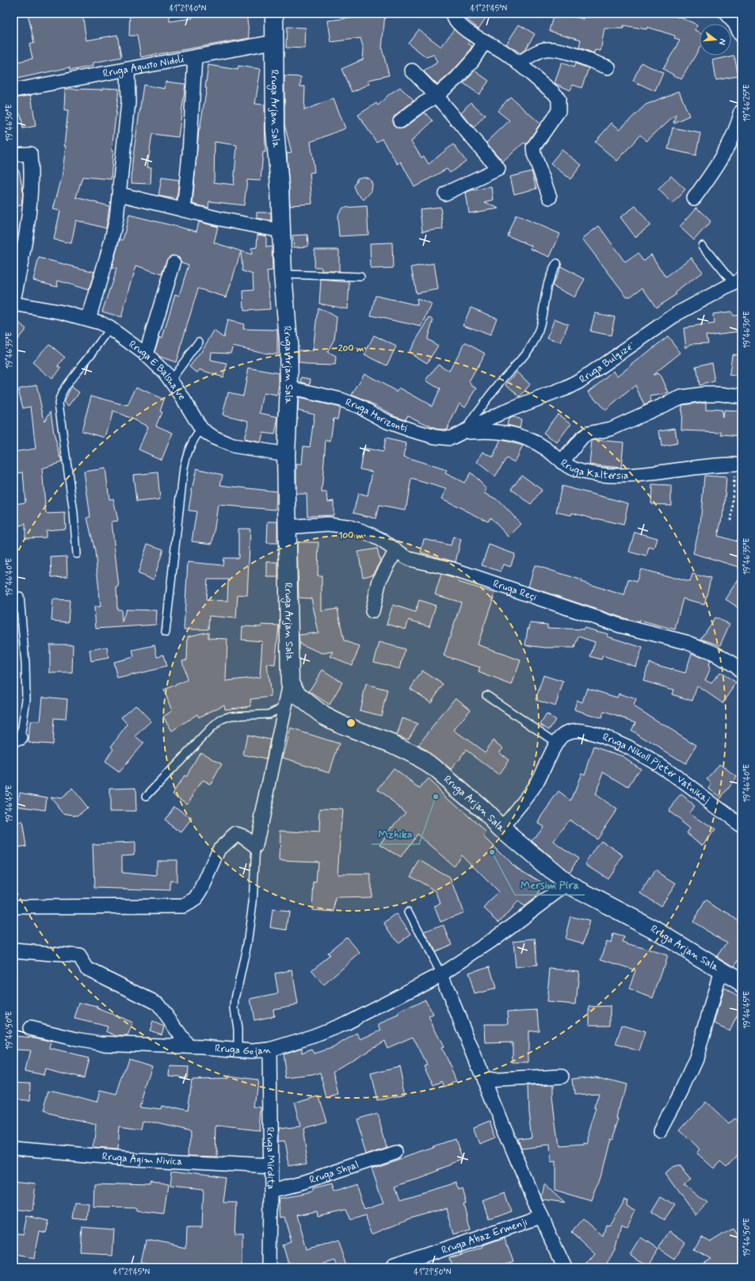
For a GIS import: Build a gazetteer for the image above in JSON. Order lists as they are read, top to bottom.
{
  "streets": {
    "street": [
      "Rruga Agusto Nidoli",
      "Rruga Arjan Sala",
      "Rruga Bulqizë",
      "Rruga E Balshajve",
      "Rruga Horizonti",
      "Rruga Kaltërsia",
      "Rruga Reçi",
      "Rruga Nikoll Pjetër Vatnikaj",
      "Rruga Gojan",
      "Rruga Mirdita",
      "Rruga Agim Nivica",
      "Rruga Shpal",
      "Rruga Abaz Ermenji"
    ]
  },
  "crossings": [
    ["Rruga Agusto Nidoli", "Rruga Arjan Sala"],
    ["Rruga Arjan Sala", "Rruga E Balshajve"],
    ["Rruga Arjan Sala", "Rruga Horizonti"],
    ["Rruga Arjan Sala", "Rruga Reçi"],
    ["Rruga Arjan Sala", "Rruga Nikoll Pjetër Vatnikaj"],
    ["Rruga Arjan Sala", "Rruga Gojan"],
    ["Rruga Bulqizë", "Rruga Horizonti"],
    ["Rruga Bulqizë", "Rruga Kaltërsia"],
    ["Rruga Horizonti", "Rruga Kaltërsia"],
    ["Rruga Gojan", "Rruga Mirdita"],
    ["Rruga Mirdita", "Rruga Agim Nivica"],
    ["Rruga Mirdita", "Rruga Shpal"]
  ],
  "places": ["Mzhika", "Mersim Pira"],
  "north": "right",
  "coordinates": [
    "41°21'40\"N",
    "41°21'45\"N",
    "19°46'25\"E",
    "19°46'30\"E",
    "19°46'35\"E",
    "19°46'40\"E",
    "19°46'45\"E",
    "19°46'50\"E",
    "41°21'50\"N"
  ],
  "rings": ["200 m", "100 m"]
}
